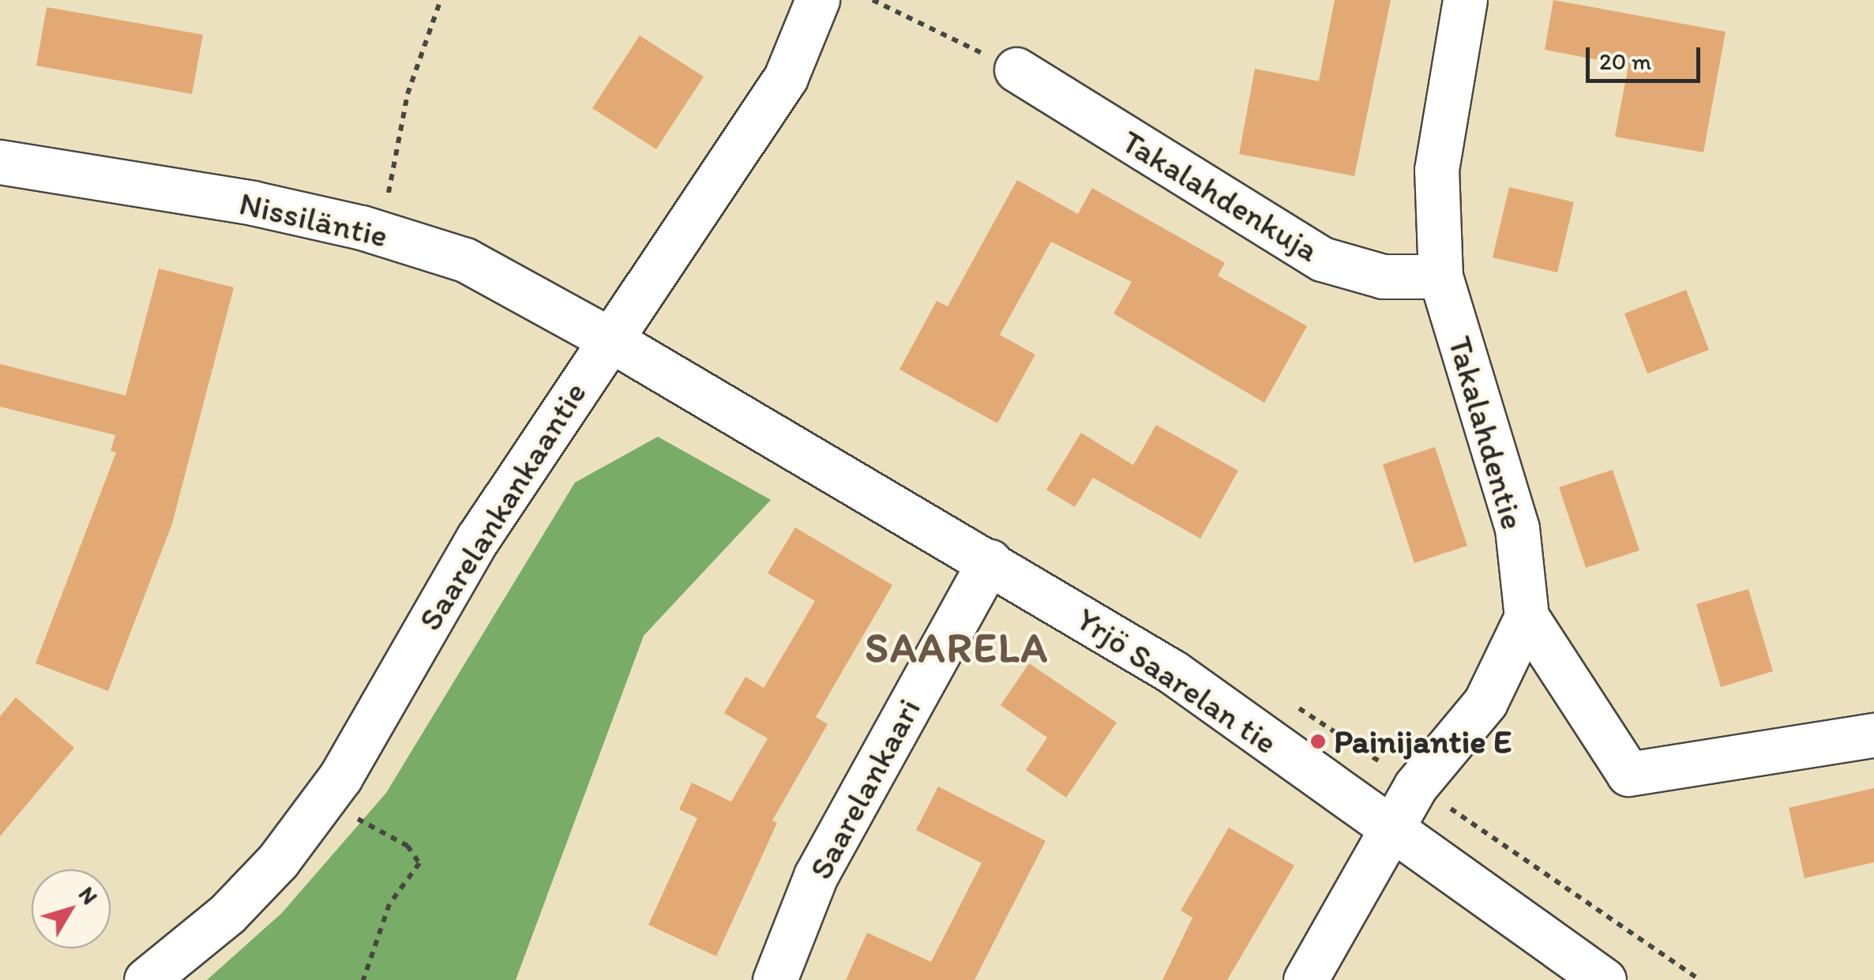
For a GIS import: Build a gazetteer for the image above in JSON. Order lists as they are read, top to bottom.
{
  "streets": {
    "street": [
      "Takalahdenkuja",
      "Nissiläntie",
      "Takalahdentie",
      "Saarelankankaantie",
      "Yrjö Saarelan tie",
      "Saarelankaari"
    ]
  },
  "crossings": [
    ["Takalahdenkuja", "Takalahdentie"],
    ["Nissiläntie", "Saarelankankaantie"],
    ["Nissiläntie", "Yrjö Saarelan tie"],
    ["Saarelankankaantie", "Yrjö Saarelan tie"],
    ["Yrjö Saarelan tie", "Saarelankaari"]
  ],
  "districts": ["SAARELA"],
  "places": ["Painijantie E"],
  "scale_bar": "20 m",
  "north": "top right"
}
